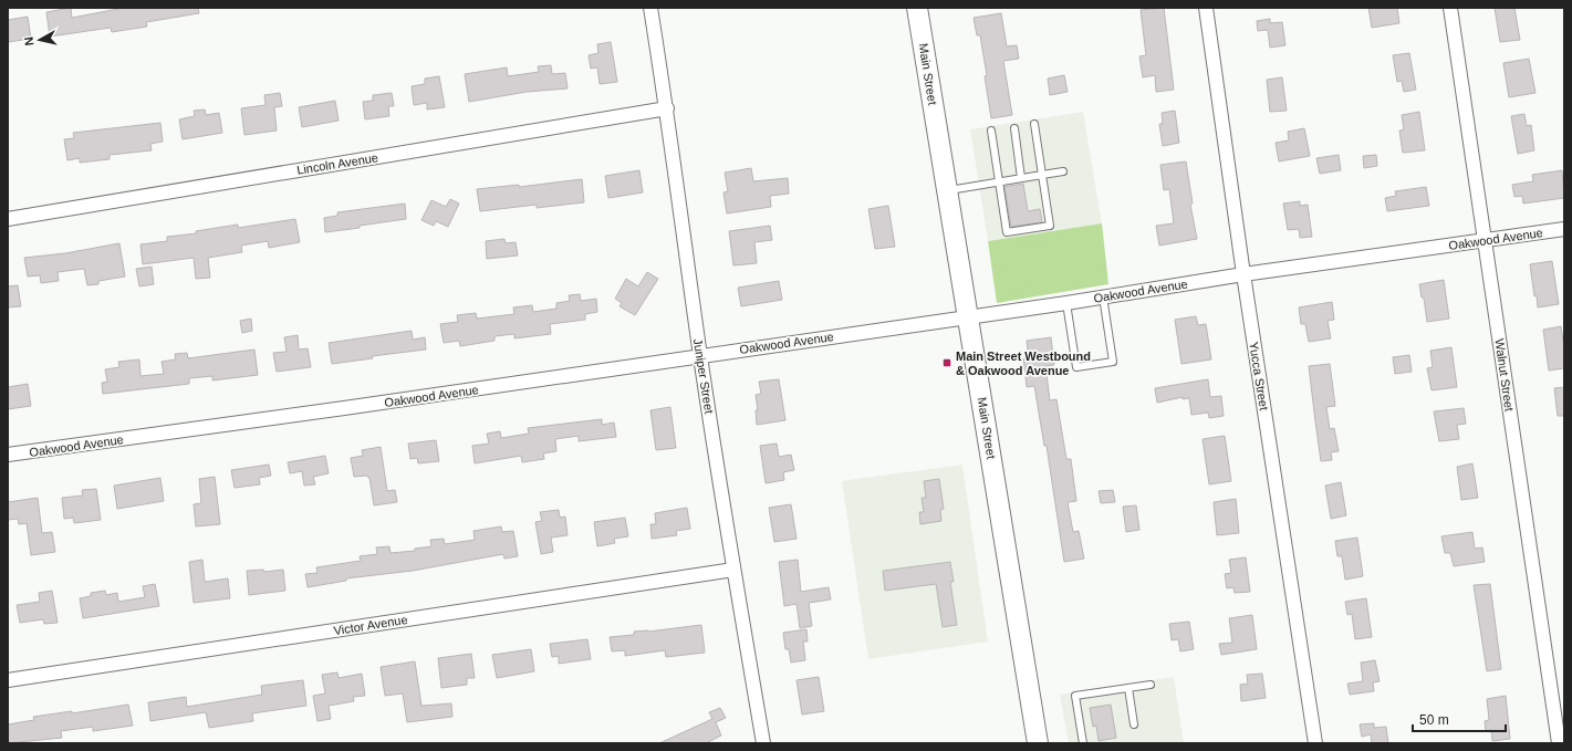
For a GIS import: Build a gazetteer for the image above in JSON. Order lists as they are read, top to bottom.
{
  "streets": {
    "main road": ["Main Street"],
    "street": [
      "Lincoln Avenue",
      "Oakwood Avenue",
      "Walnut Street",
      "Juniper Street",
      "Yucca Street",
      "Victor Avenue"
    ]
  },
  "crossings": [
    ["Main Street", "Oakwood Avenue"],
    ["Lincoln Avenue", "Juniper Street"],
    ["Oakwood Avenue", "Walnut Street"],
    ["Oakwood Avenue", "Juniper Street"],
    ["Oakwood Avenue", "Yucca Street"],
    ["Juniper Street", "Victor Avenue"]
  ],
  "places": {
    "transit": ["Main Street Westbound & Oakwood Avenue"]
  },
  "scale_bar": "50 m",
  "north": "left"
}
